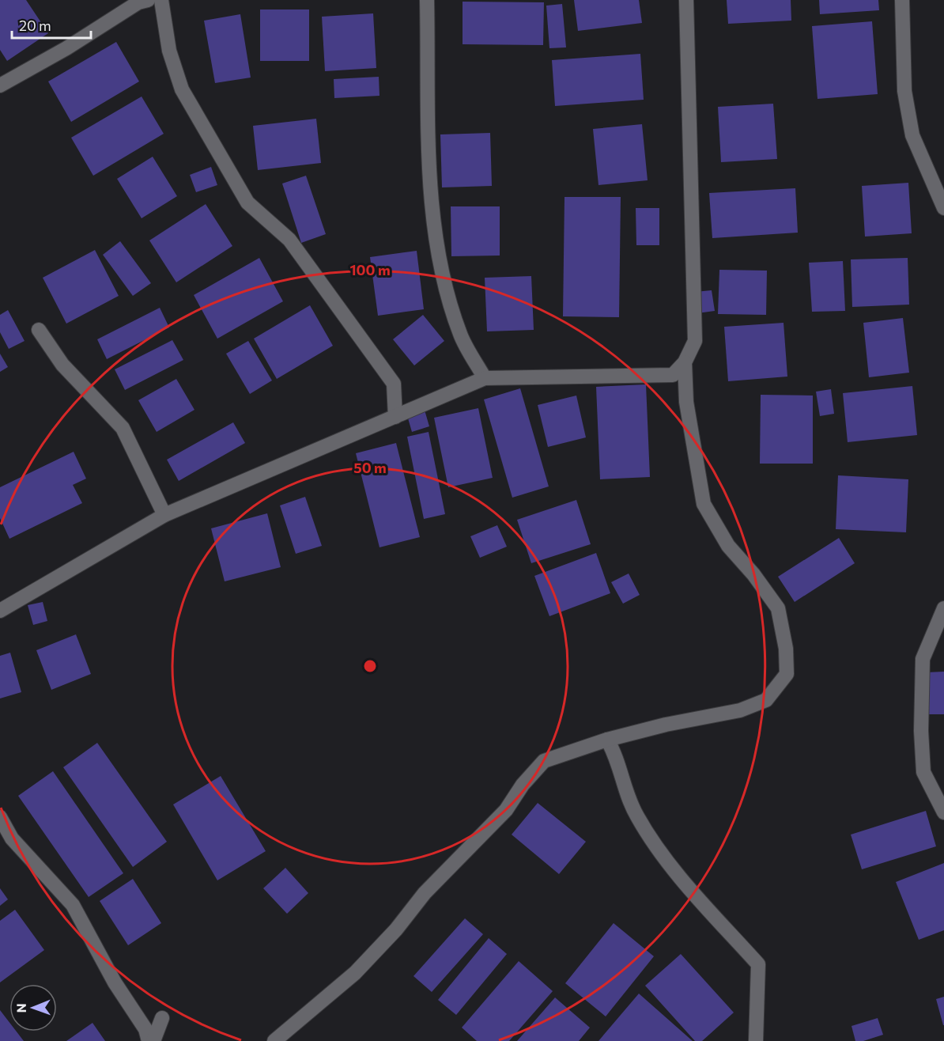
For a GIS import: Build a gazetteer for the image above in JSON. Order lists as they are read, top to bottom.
{
  "scale_bar": "20 m",
  "north": "left",
  "rings": ["100 m", "50 m"]
}
